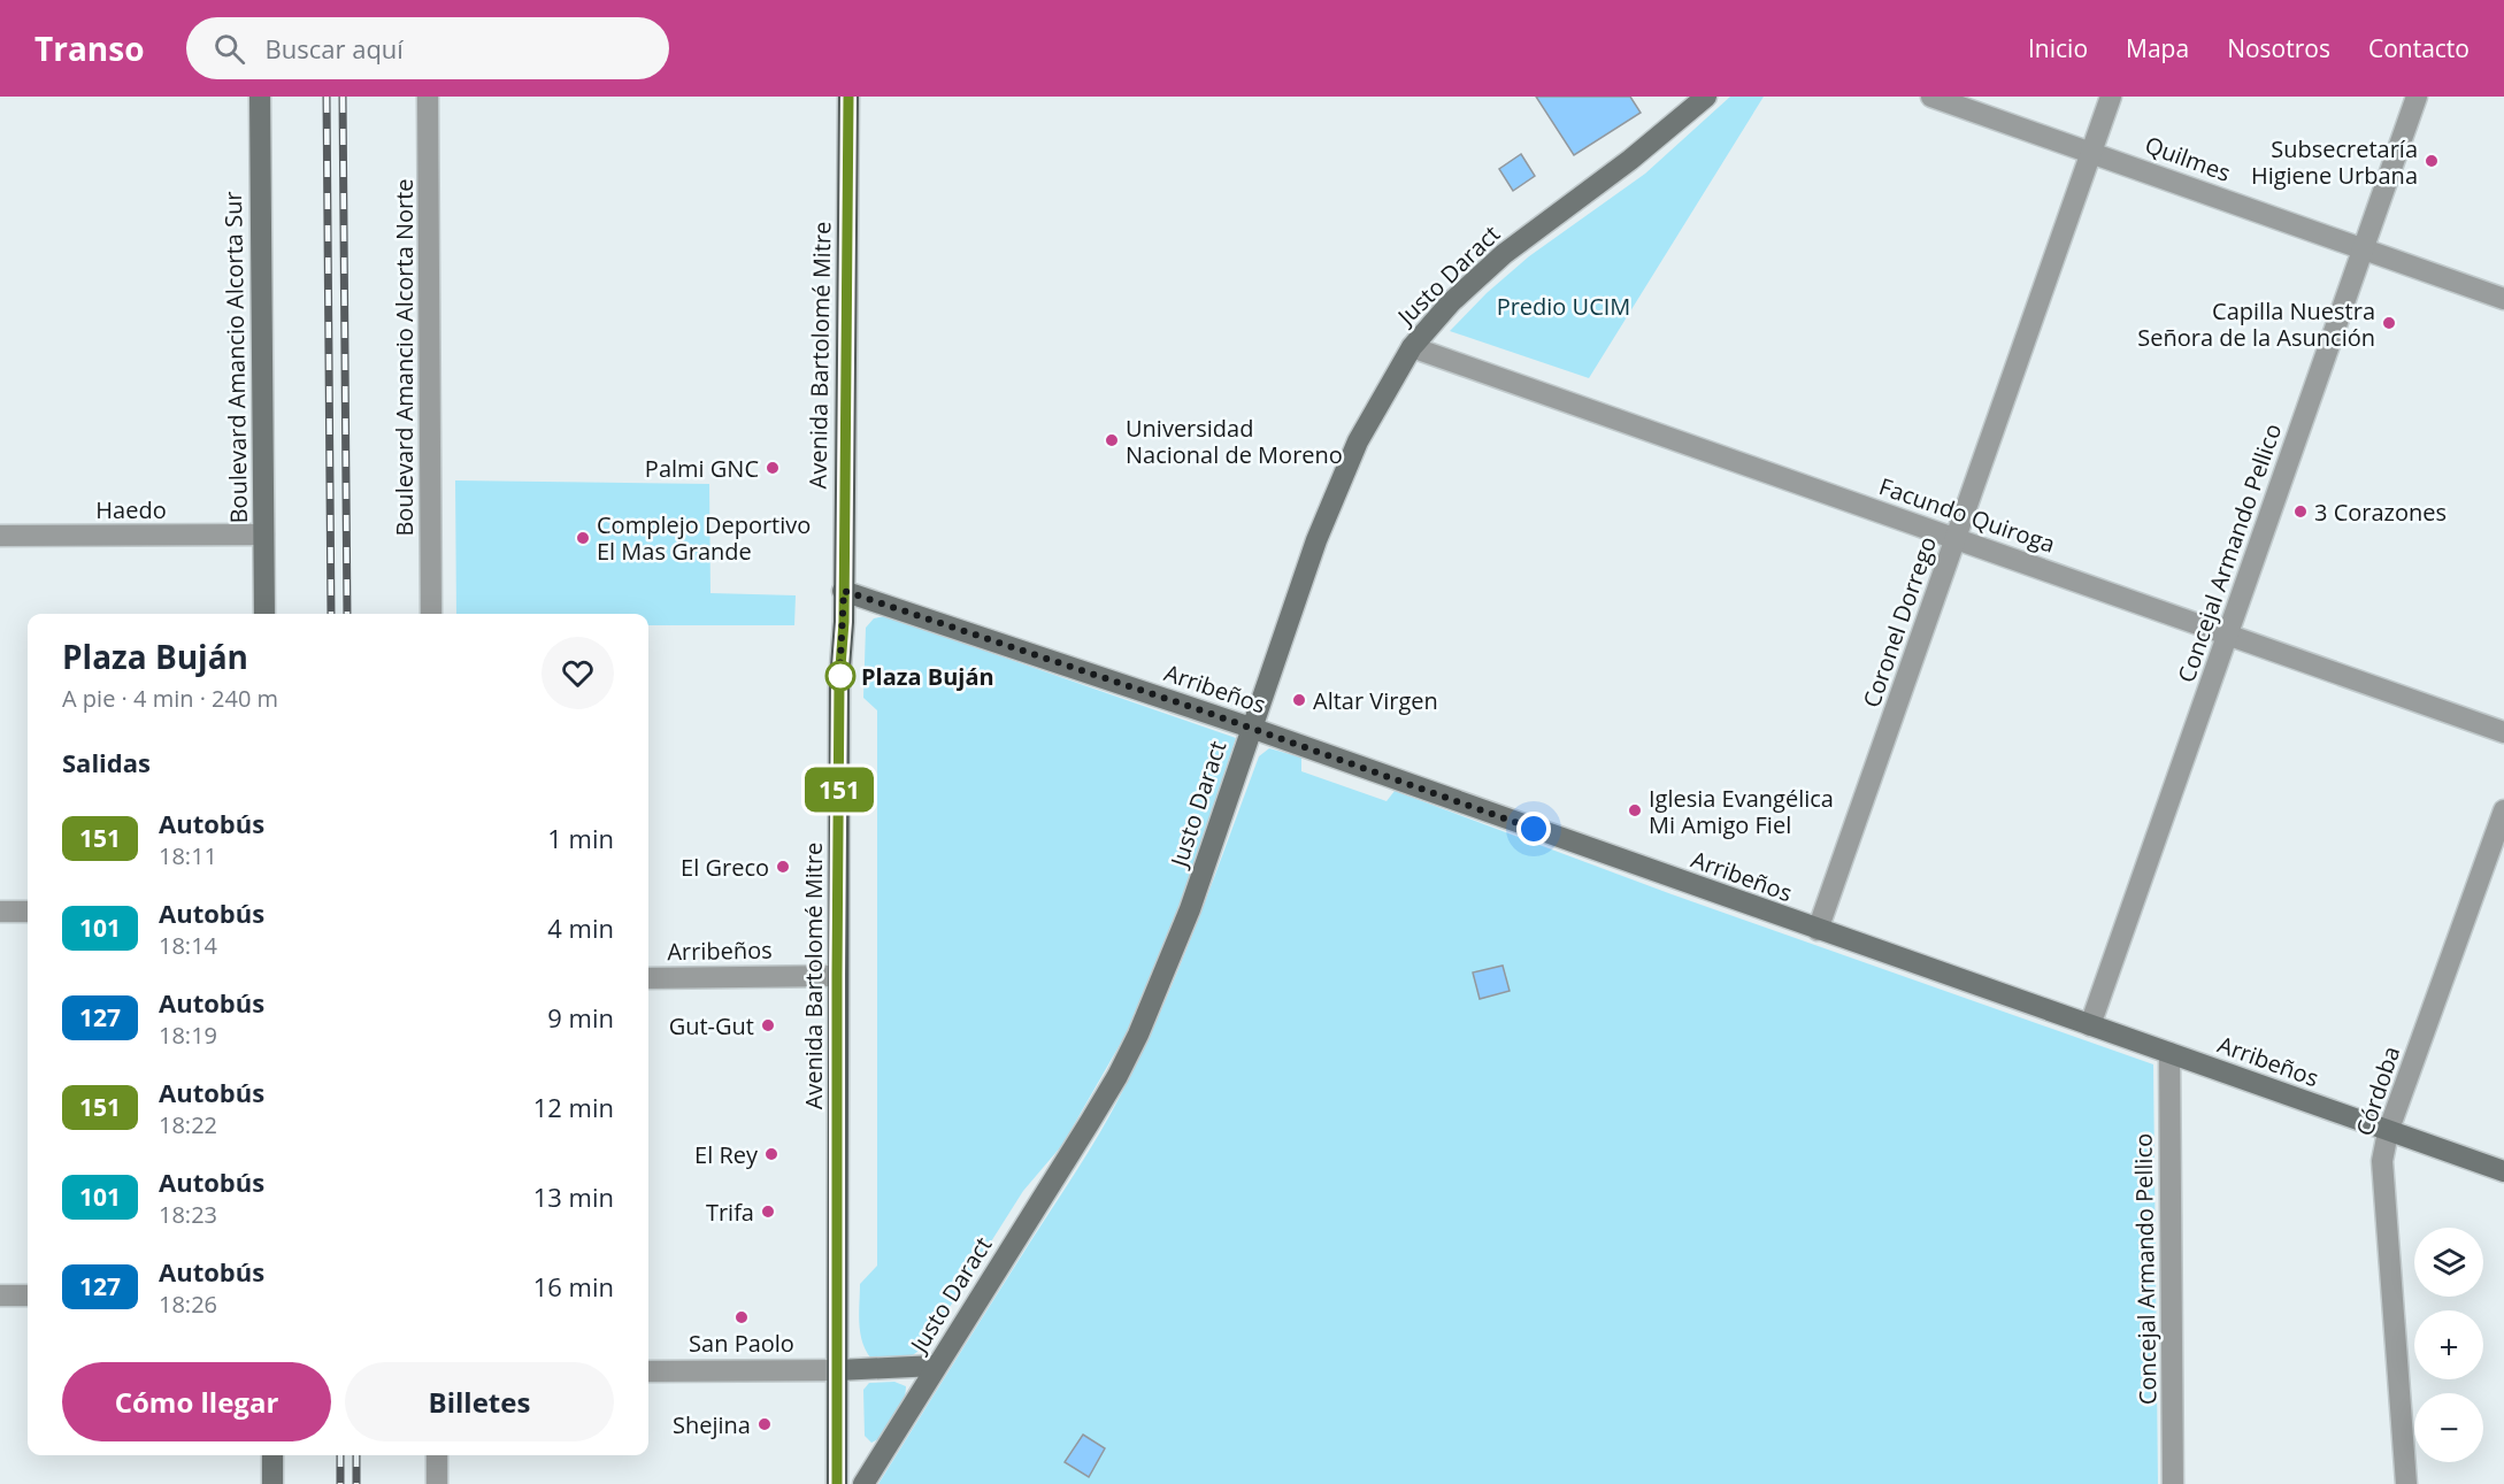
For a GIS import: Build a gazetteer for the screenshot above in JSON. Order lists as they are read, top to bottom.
{
  "streets": {
    "main road": ["Avenida Bartolomé Mitre"],
    "street": [
      "Quilmes",
      "Justo Daract",
      "Boulevard Amancio Alcorta Sur",
      "Boulevard Amancio Alcorta Norte",
      "Haedo",
      "Facundo Quiroga",
      "Concejal Armando Pellico",
      "Coronel Dorrego",
      "Arribeños",
      "Córdoba"
    ]
  },
  "crossings": [
    ["Quilmes", "Concejal Armando Pellico"],
    ["Quilmes", "Coronel Dorrego"],
    ["Justo Daract", "Facundo Quiroga"],
    ["Justo Daract", "Arribeños"],
    ["Avenida Bartolomé Mitre", "Arribeños"],
    ["Boulevard Amancio Alcorta Sur", "Haedo"],
    ["Facundo Quiroga", "Concejal Armando Pellico"],
    ["Facundo Quiroga", "Coronel Dorrego"],
    ["Concejal Armando Pellico", "Arribeños"],
    ["Coronel Dorrego", "Arribeños"],
    ["Arribeños", "Córdoba"]
  ],
  "parks": ["Predio UCIM"],
  "places": [
    "Subsecretaría Higiene Urbana",
    "Capilla Nuestra Señora de la Asunción",
    "Universidad Nacional de Moreno",
    "Palmi GNC",
    "3 Corazones",
    "Complejo Deportivo El Mas Grande",
    "Plaza Buján",
    "Altar Virgen",
    "Iglesia Evangélica Mi Amigo Fiel",
    "El Greco",
    "Gut-Gut",
    "El Rey",
    "Trifa",
    "San Paolo",
    "Shejina"
  ],
  "lines": ["bus line 151"],
  "page": {
    "header": "Transo",
    "search": "Buscar aquí",
    "nav": [
      "Inicio",
      "Mapa",
      "Nosotros",
      "Contacto"
    ],
    "on_map": "151",
    "heading": [
      ["Plaza Buján", "A pie · 4 min · 240 m"],
      "Salidas"
    ],
    "list": [
      {
        "mark": "151",
        "name": "Autobús",
        "note": "18:11",
        "value": "1 min"
      },
      {
        "mark": "101",
        "name": "Autobús",
        "note": "18:14",
        "value": "4 min"
      },
      {
        "mark": "127",
        "name": "Autobús",
        "note": "18:19",
        "value": "9 min"
      },
      {
        "mark": "151",
        "name": "Autobús",
        "note": "18:22",
        "value": "12 min"
      },
      {
        "mark": "101",
        "name": "Autobús",
        "note": "18:23",
        "value": "13 min"
      },
      {
        "mark": "127",
        "name": "Autobús",
        "note": "18:26",
        "value": "16 min"
      }
    ],
    "map_buttons": ["+", "−"],
    "buttons": ["Cómo llegar", "Billetes"]
  }
}
